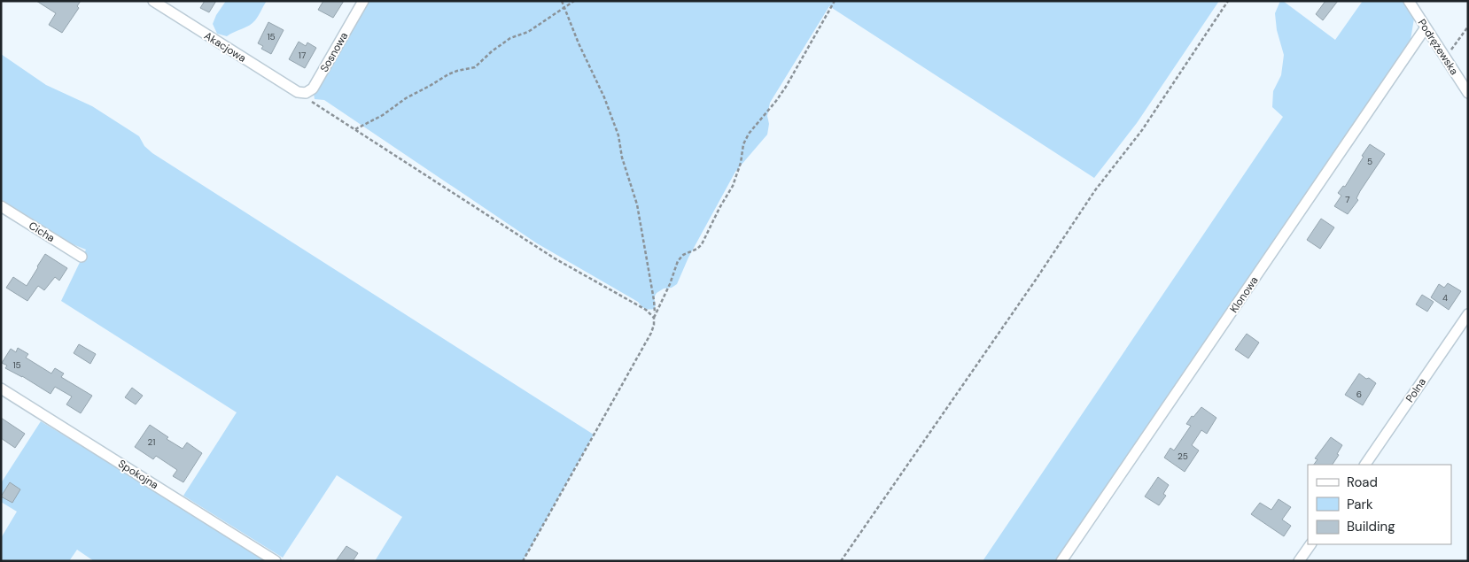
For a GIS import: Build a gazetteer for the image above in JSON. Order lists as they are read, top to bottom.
{
  "streets": {
    "street": [
      "Akacjowa",
      "Podrężewska",
      "Sosnowa",
      "Cicha",
      "Klonowa",
      "Polna",
      "Spokojna"
    ]
  },
  "crossings": [
    ["Akacjowa", "Sosnowa"],
    ["Podrężewska", "Klonowa"]
  ],
  "house_numbers": [
    "15",
    "17",
    "5",
    "7",
    "4",
    "15",
    "6",
    "21",
    "25"
  ],
  "legend": ["Road", "Park", "Building"]
}
